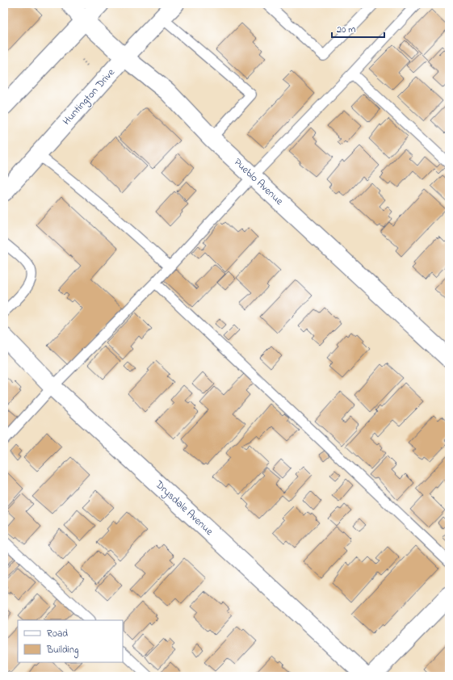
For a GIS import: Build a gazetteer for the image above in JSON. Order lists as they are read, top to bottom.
{
  "streets": {
    "street": ["Huntington Drive", "Pueblo Avenue", "Drysdale Avenue"]
  },
  "crossings": [
    ["Huntington Drive", "Pueblo Avenue"]
  ],
  "legend": ["Road", "Building"],
  "scale_bar": "20 m"
}
